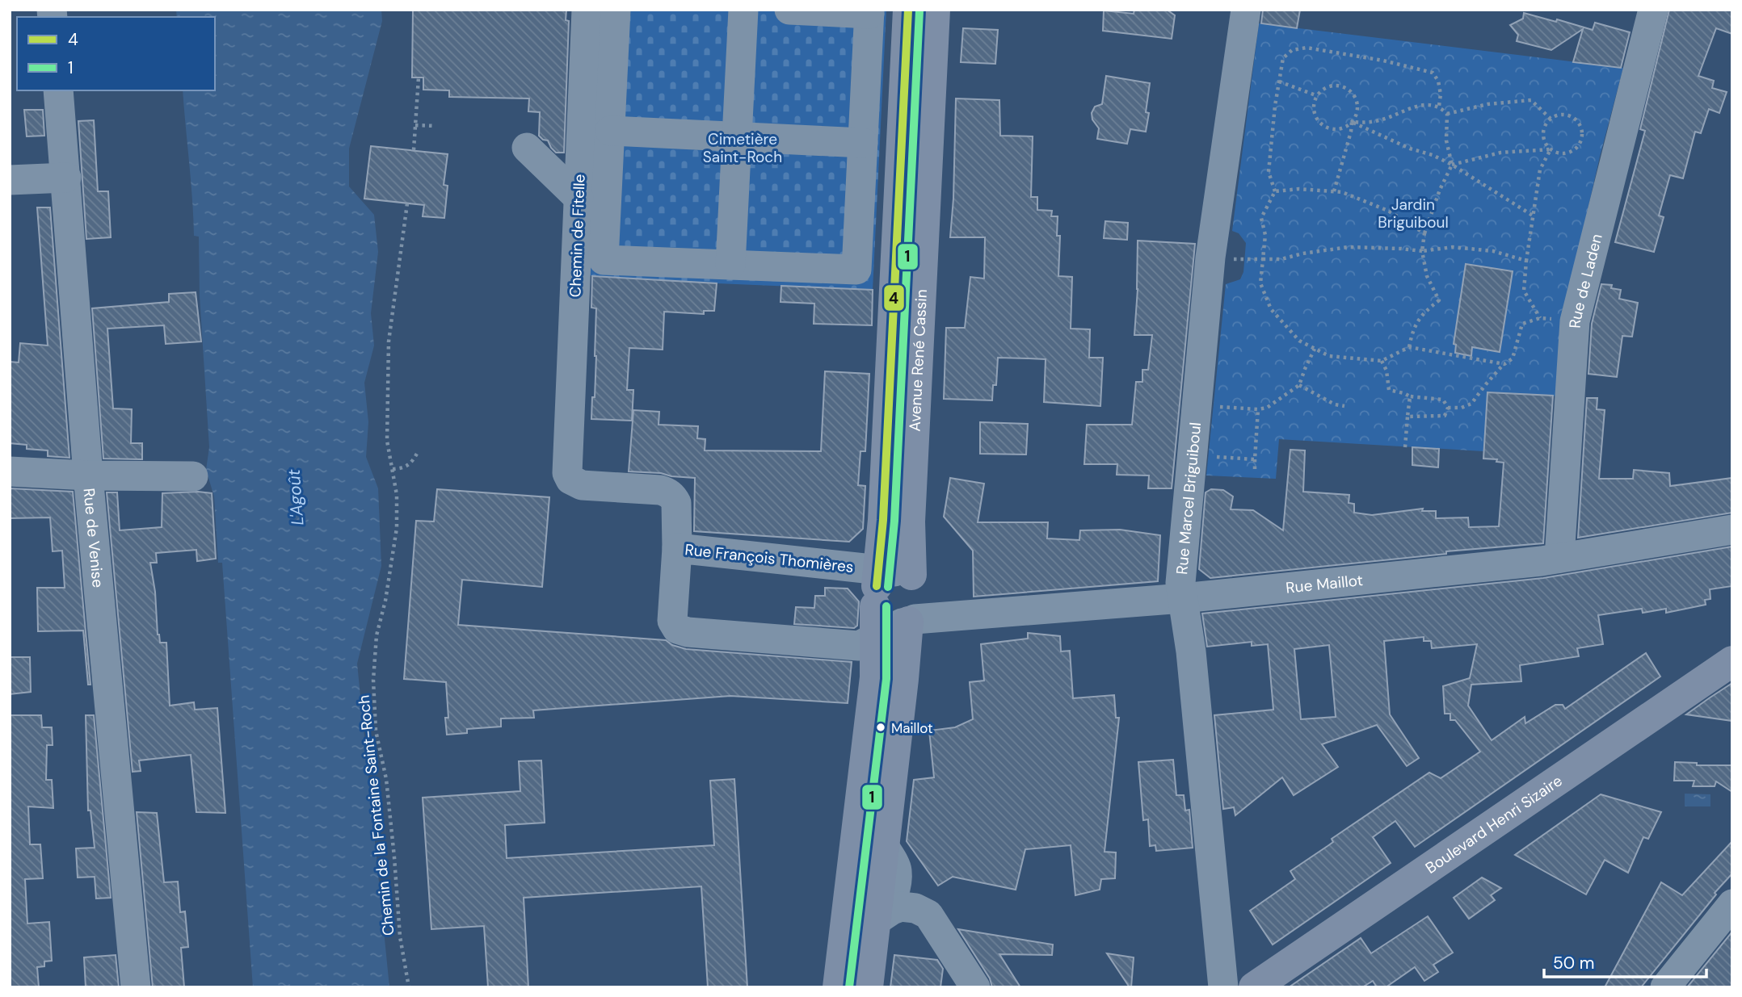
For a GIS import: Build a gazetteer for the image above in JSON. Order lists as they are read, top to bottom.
{
  "streets": {
    "main road": ["Avenue René Cassin", "Boulevard Henri Sizaire"],
    "street": [
      "Chemin de Fitelle",
      "Rue de Laden",
      "Rue Marcel Briguiboul",
      "Rue de Venise",
      "Rue François Thomières",
      "Rue Maillot"
    ],
    "path": ["Chemin de la Fontaine Saint-Roch"]
  },
  "crossings": [
    ["Chemin de Fitelle", "Rue François Thomières"],
    ["Rue de Laden", "Rue Maillot"],
    ["Avenue René Cassin", "Rue François Thomières"],
    ["Rue Marcel Briguiboul", "Rue Maillot"],
    ["Rue François Thomières", "Rue Maillot"]
  ],
  "water": ["L'Agoût"],
  "parks": ["Cimetière Saint-Roch", "Jardin Briguiboul"],
  "places": ["Maillot"],
  "lines": ["transit line 4", "transit line 1"],
  "legend": ["4", "1"],
  "scale_bar": "50 m"
}
